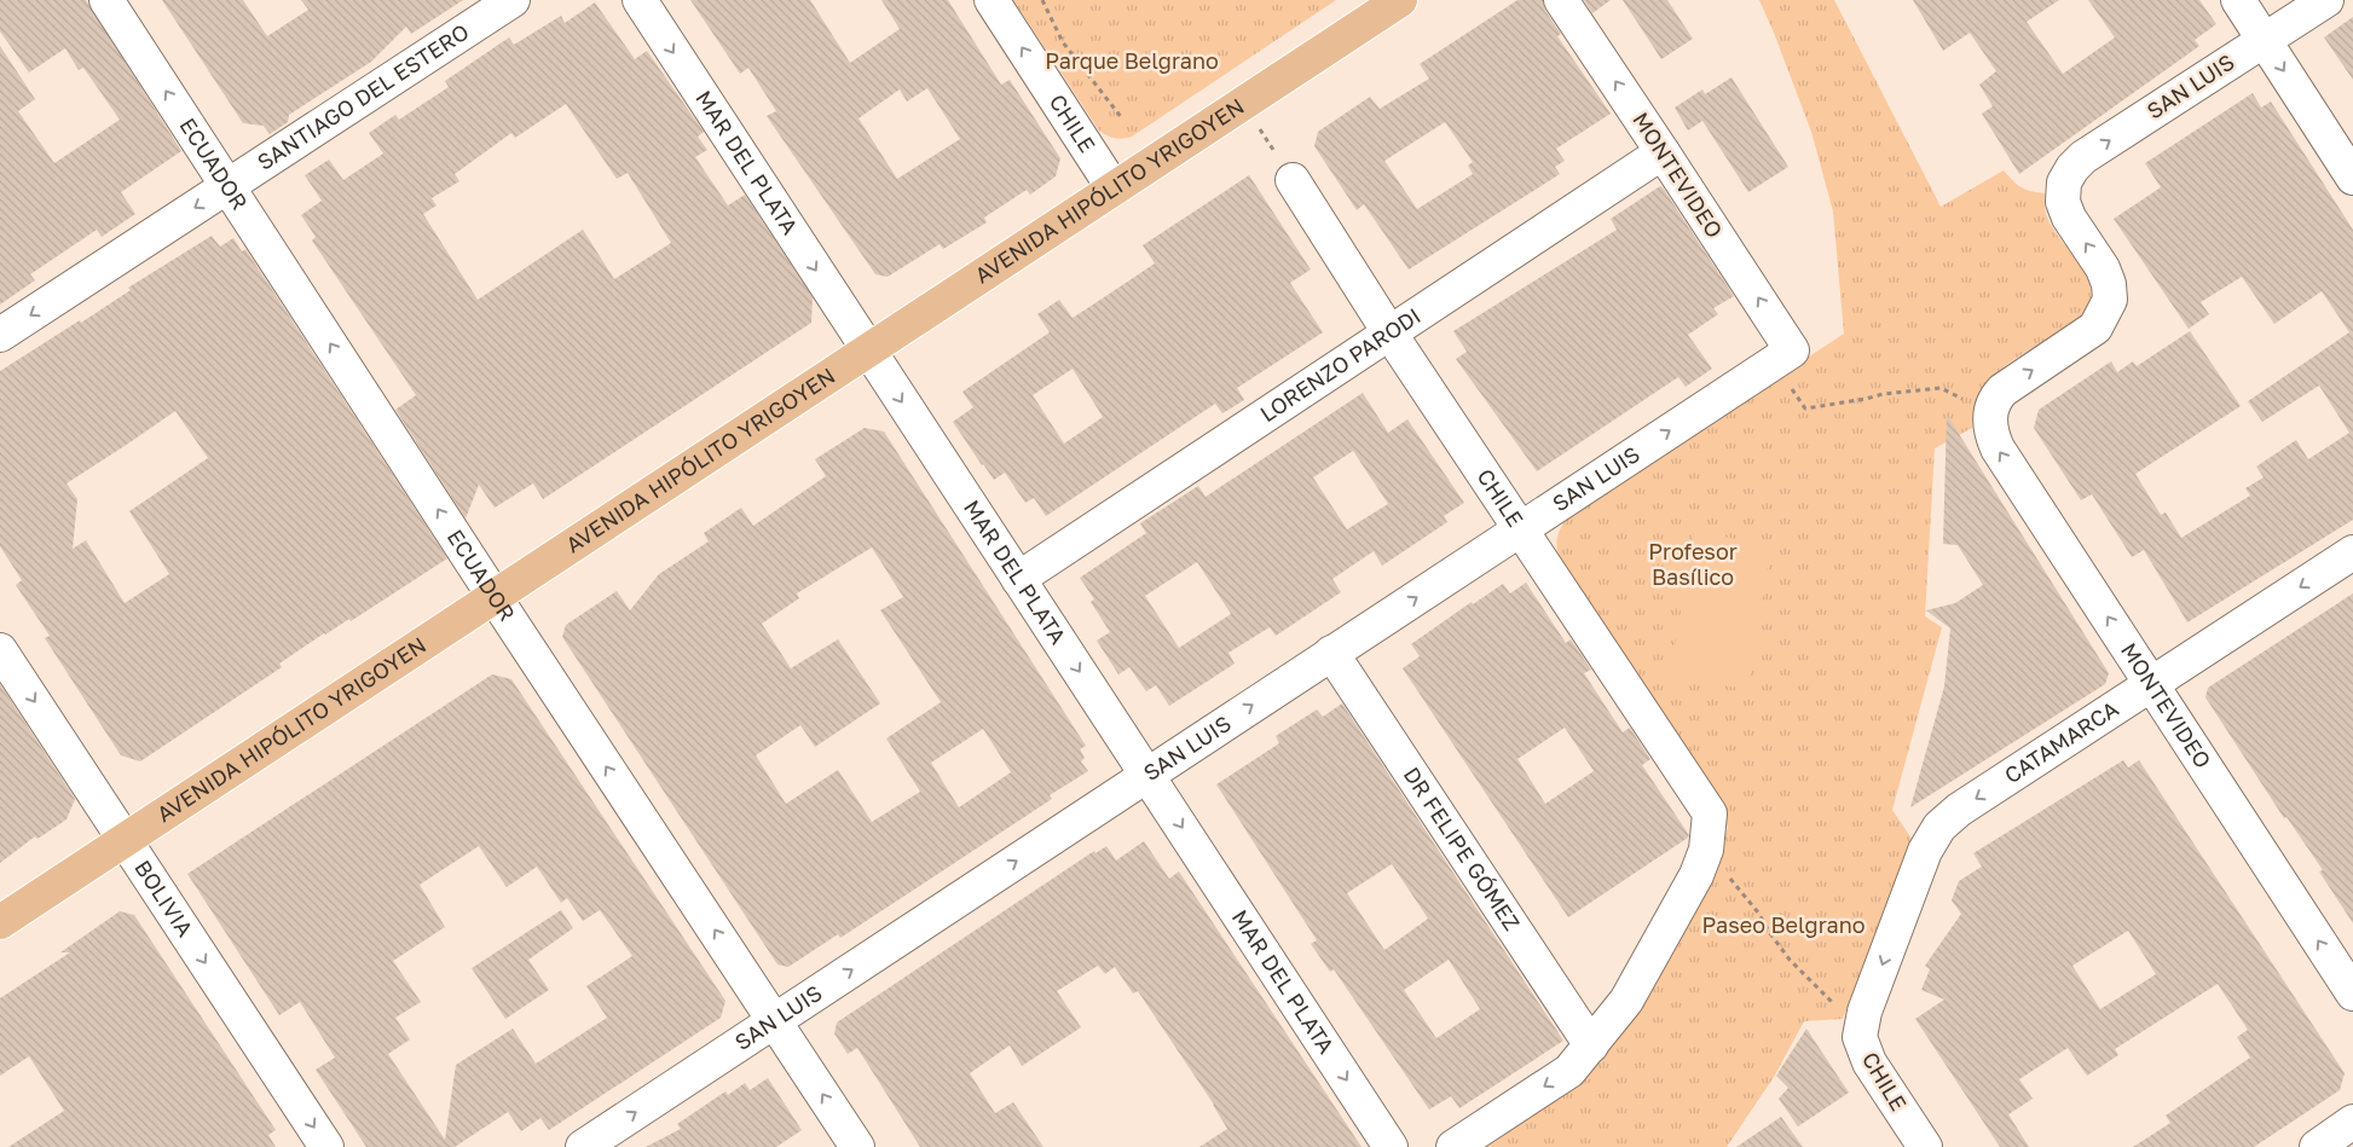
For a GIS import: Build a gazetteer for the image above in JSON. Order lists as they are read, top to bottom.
{
  "streets": {
    "main road": ["AVENIDA HIPÓLITO YRIGOYEN"],
    "street": [
      "SAN LUIS",
      "SANTIAGO DEL ESTERO",
      "CHILE",
      "ECUADOR",
      "MAR DEL PLATA",
      "MONTEVIDEO",
      "LORENZO PARODI",
      "CATAMARCA",
      "DR FELIPE GÓMEZ",
      "BOLIVIA"
    ]
  },
  "crossings": [
    ["SAN LUIS", "CHILE"],
    ["SAN LUIS", "ECUADOR"],
    ["SAN LUIS", "MAR DEL PLATA"],
    ["SAN LUIS", "MONTEVIDEO"],
    ["SAN LUIS", "DR FELIPE GÓMEZ"],
    ["SANTIAGO DEL ESTERO", "ECUADOR"],
    ["CHILE", "AVENIDA HIPÓLITO YRIGOYEN"],
    ["CHILE", "LORENZO PARODI"],
    ["CHILE", "CATAMARCA"],
    ["CHILE", "DR FELIPE GÓMEZ"],
    ["ECUADOR", "AVENIDA HIPÓLITO YRIGOYEN"],
    ["MAR DEL PLATA", "AVENIDA HIPÓLITO YRIGOYEN"],
    ["MAR DEL PLATA", "LORENZO PARODI"],
    ["MONTEVIDEO", "LORENZO PARODI"],
    ["MONTEVIDEO", "CATAMARCA"],
    ["AVENIDA HIPÓLITO YRIGOYEN", "BOLIVIA"]
  ],
  "one_way": [
    "SAN LUIS",
    "SANTIAGO DEL ESTERO",
    "ECUADOR",
    "MAR DEL PLATA",
    "MONTEVIDEO",
    "CATAMARCA",
    "BOLIVIA"
  ],
  "parks": ["Parque Belgrano", "Profesor Basílico", "Paseo Belgrano"]
}
